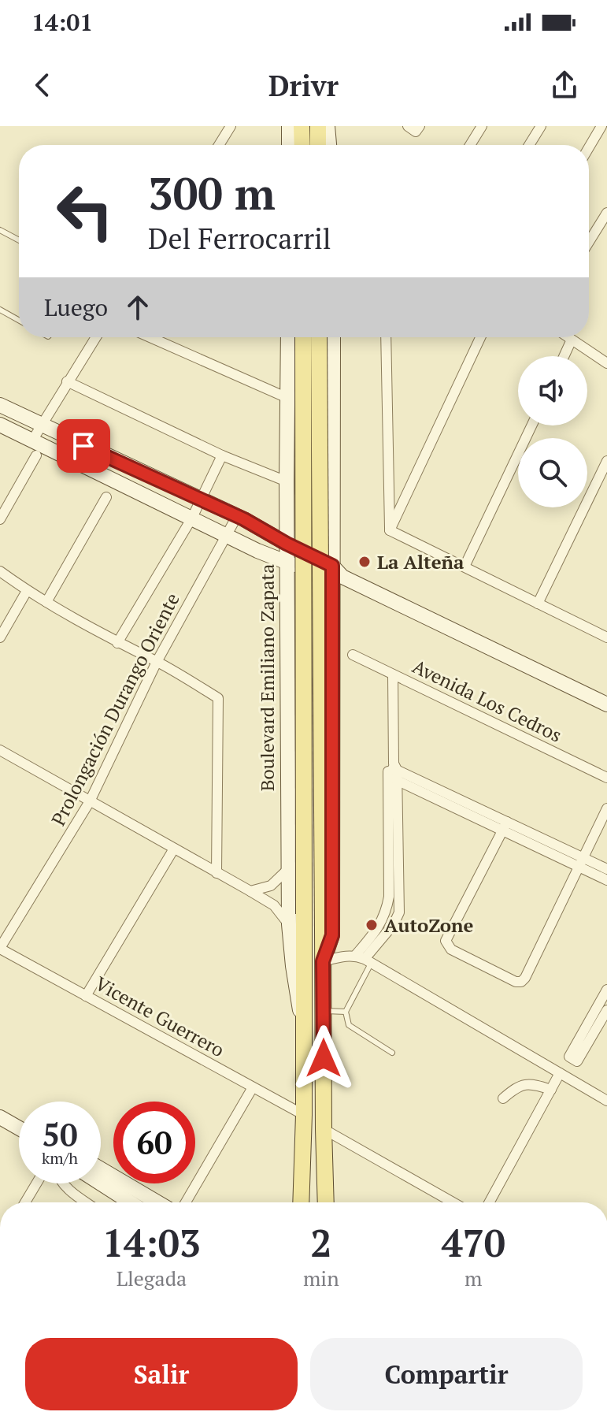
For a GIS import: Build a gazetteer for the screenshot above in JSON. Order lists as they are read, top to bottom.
{
  "streets": {
    "main road": ["Boulevard Emiliano Zapata"],
    "street": ["Avenida Los Cedros", "Prolongación Durango Oriente", "Vicente Guerrero"]
  },
  "crossings": [
    ["Boulevard Emiliano Zapata", "Vicente Guerrero"],
    ["Prolongación Durango Oriente", "Vicente Guerrero"]
  ],
  "places": ["La Alteña", "AutoZone"],
  "page": {
    "status": "14:01",
    "header": "Drivr",
    "turn": ["300 m", "Del Ferrocarril"],
    "then": "Luego",
    "speed": "50 km/h",
    "limit": "60",
    "eta": [
      "14:03",
      "Llegada",
      "2",
      "min",
      "470",
      "m"
    ],
    "buttons": ["Salir", "Compartir"]
  }
}
